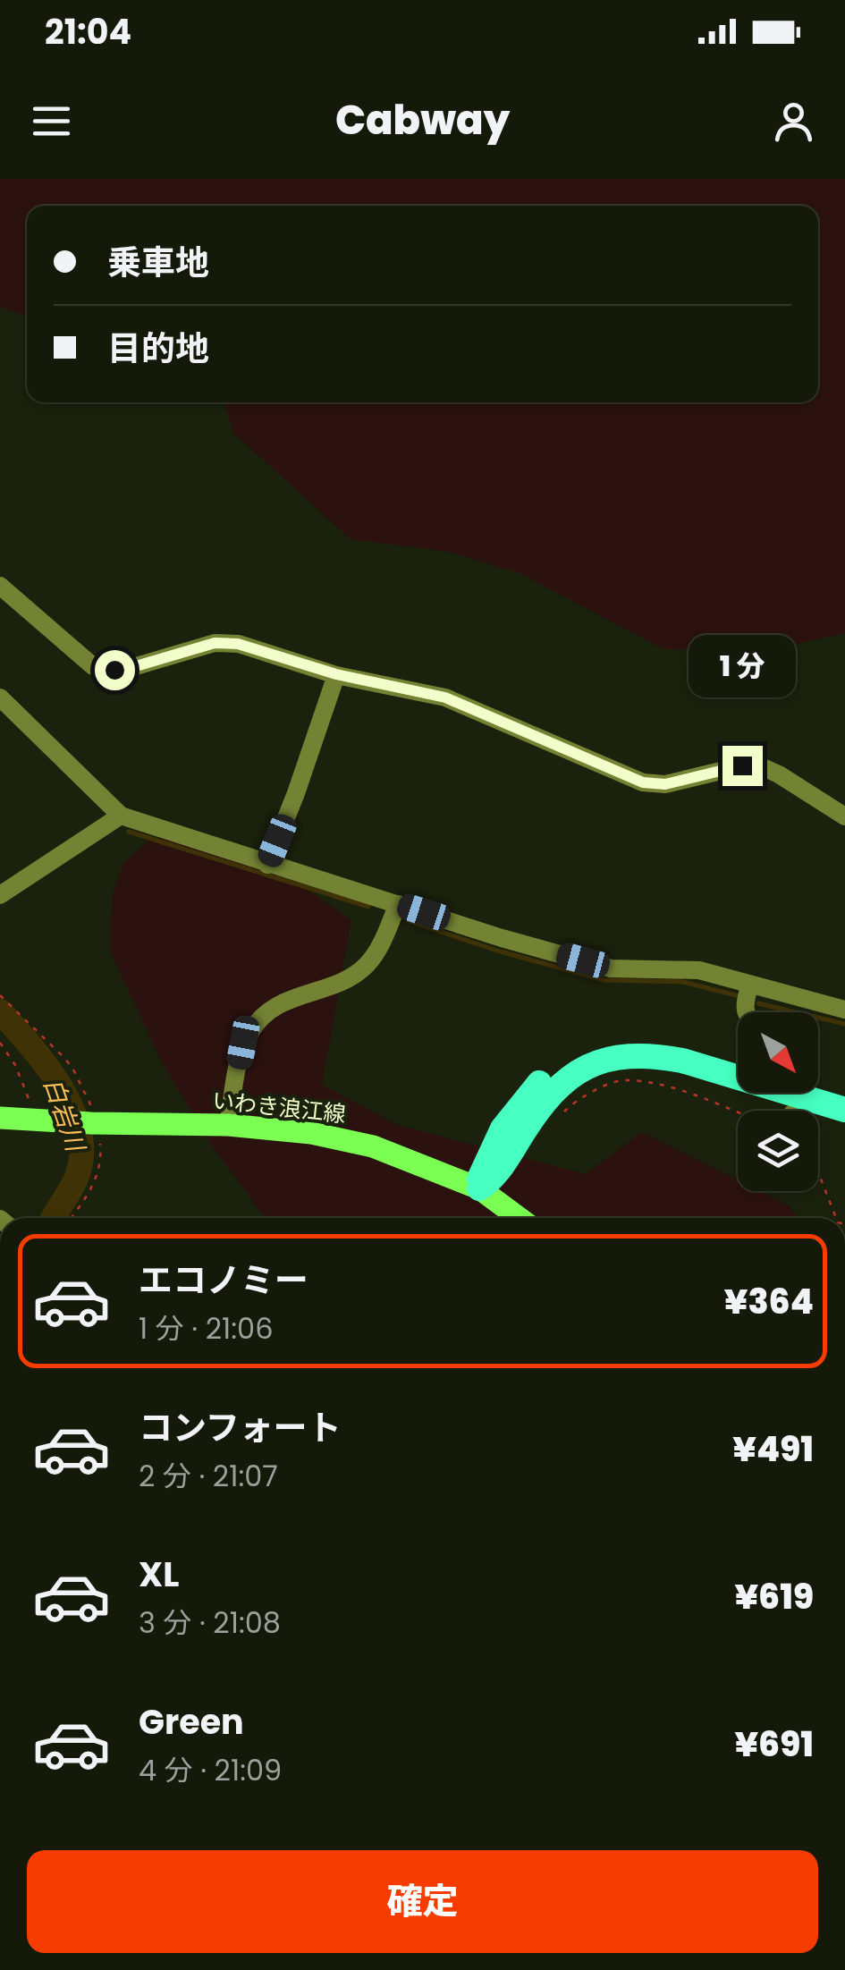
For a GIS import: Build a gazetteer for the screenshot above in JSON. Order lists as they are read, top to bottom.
{
  "streets": {
    "main road": ["いわき浪江線"]
  },
  "water": ["白岩川"],
  "north": "bottom right",
  "page": {
    "status": "21:04",
    "header": "Cabway",
    "banner": ["乗車地", "目的地"],
    "bubble": "1 分",
    "list": [
      {
        "name": "エコノミー",
        "note": "1 分 · 21:06",
        "value": "¥364"
      },
      {
        "name": "コンフォート",
        "note": "2 分 · 21:07",
        "value": "¥491"
      },
      {
        "name": "XL",
        "note": "3 分 · 21:08",
        "value": "¥619"
      },
      {
        "name": "Green",
        "note": "4 分 · 21:09",
        "value": "¥691"
      }
    ],
    "buttons": "確定"
  }
}
